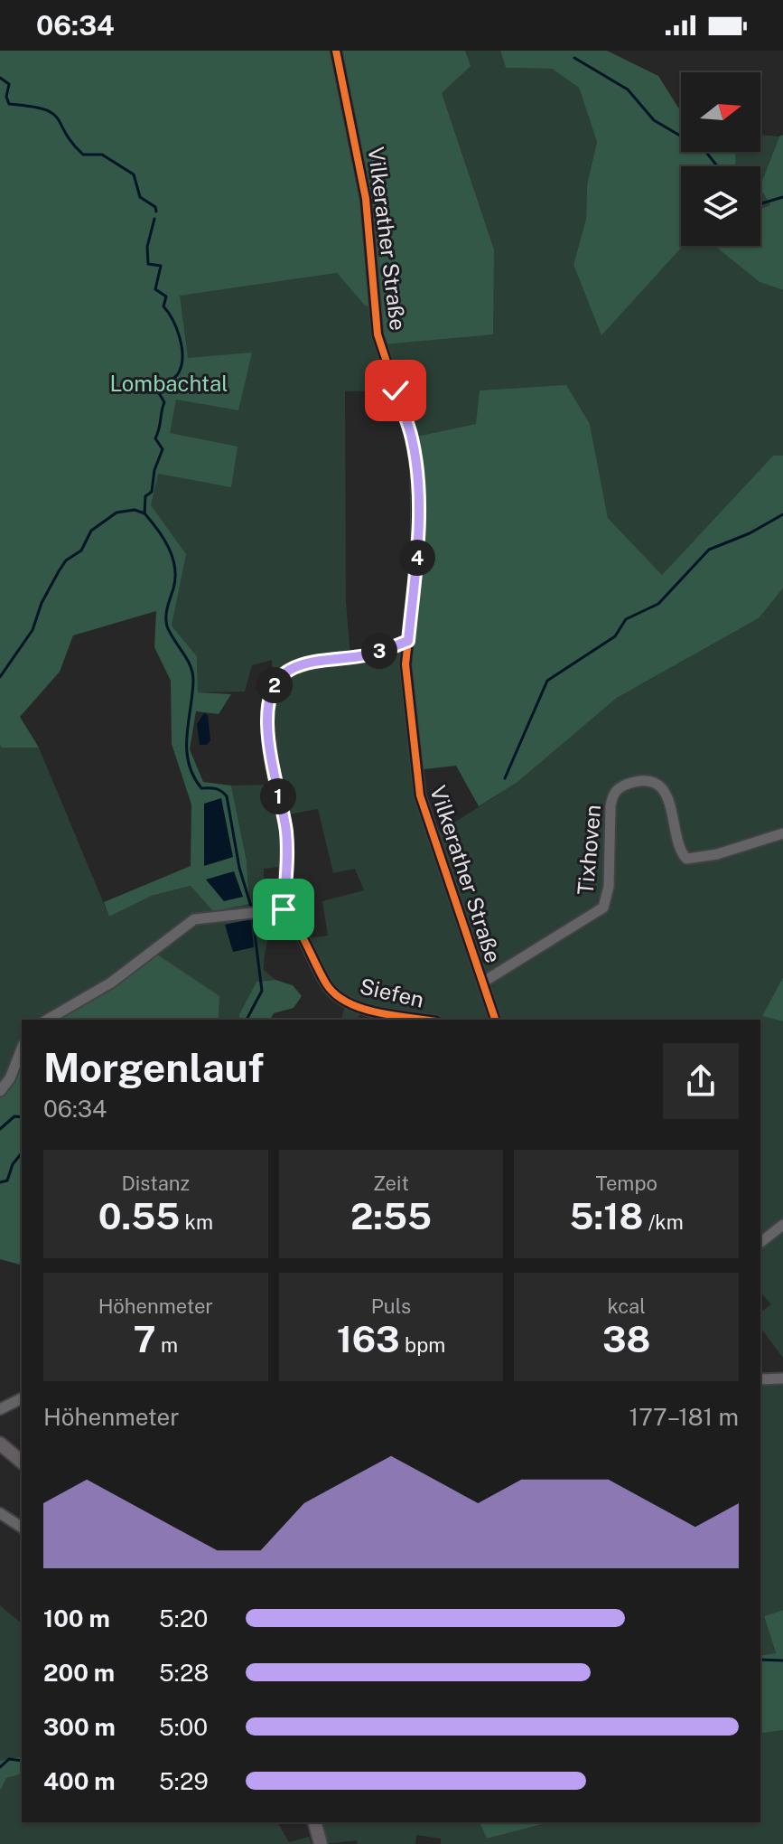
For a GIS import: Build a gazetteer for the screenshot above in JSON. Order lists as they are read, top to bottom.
{
  "streets": {
    "street": ["Vilkerather Straße", "Tixhoven", "Siefen"]
  },
  "crossings": [
    ["Vilkerather Straße", "Tixhoven"]
  ],
  "parks": ["Lombachtal"],
  "north": "right",
  "page": {
    "status": "06:34",
    "pins": [
      "4",
      "3",
      "2",
      "1"
    ],
    "heading": ["Morgenlauf", "06:34"],
    "stats": [
      ["Distanz", "0.55 km"],
      ["Zeit", "2:55"],
      ["Tempo", "5:18 /km"],
      ["Höhenmeter", "7 m"],
      ["Puls", "163 bpm"],
      ["kcal", "38"]
    ],
    "chart": ["Höhenmeter", "177–181 m"],
    "list": [
      {
        "name": "100 m",
        "note": "5:20"
      },
      {
        "name": "200 m",
        "note": "5:28"
      },
      {
        "name": "300 m",
        "note": "5:00"
      },
      {
        "name": "400 m",
        "note": "5:29"
      }
    ]
  }
}
